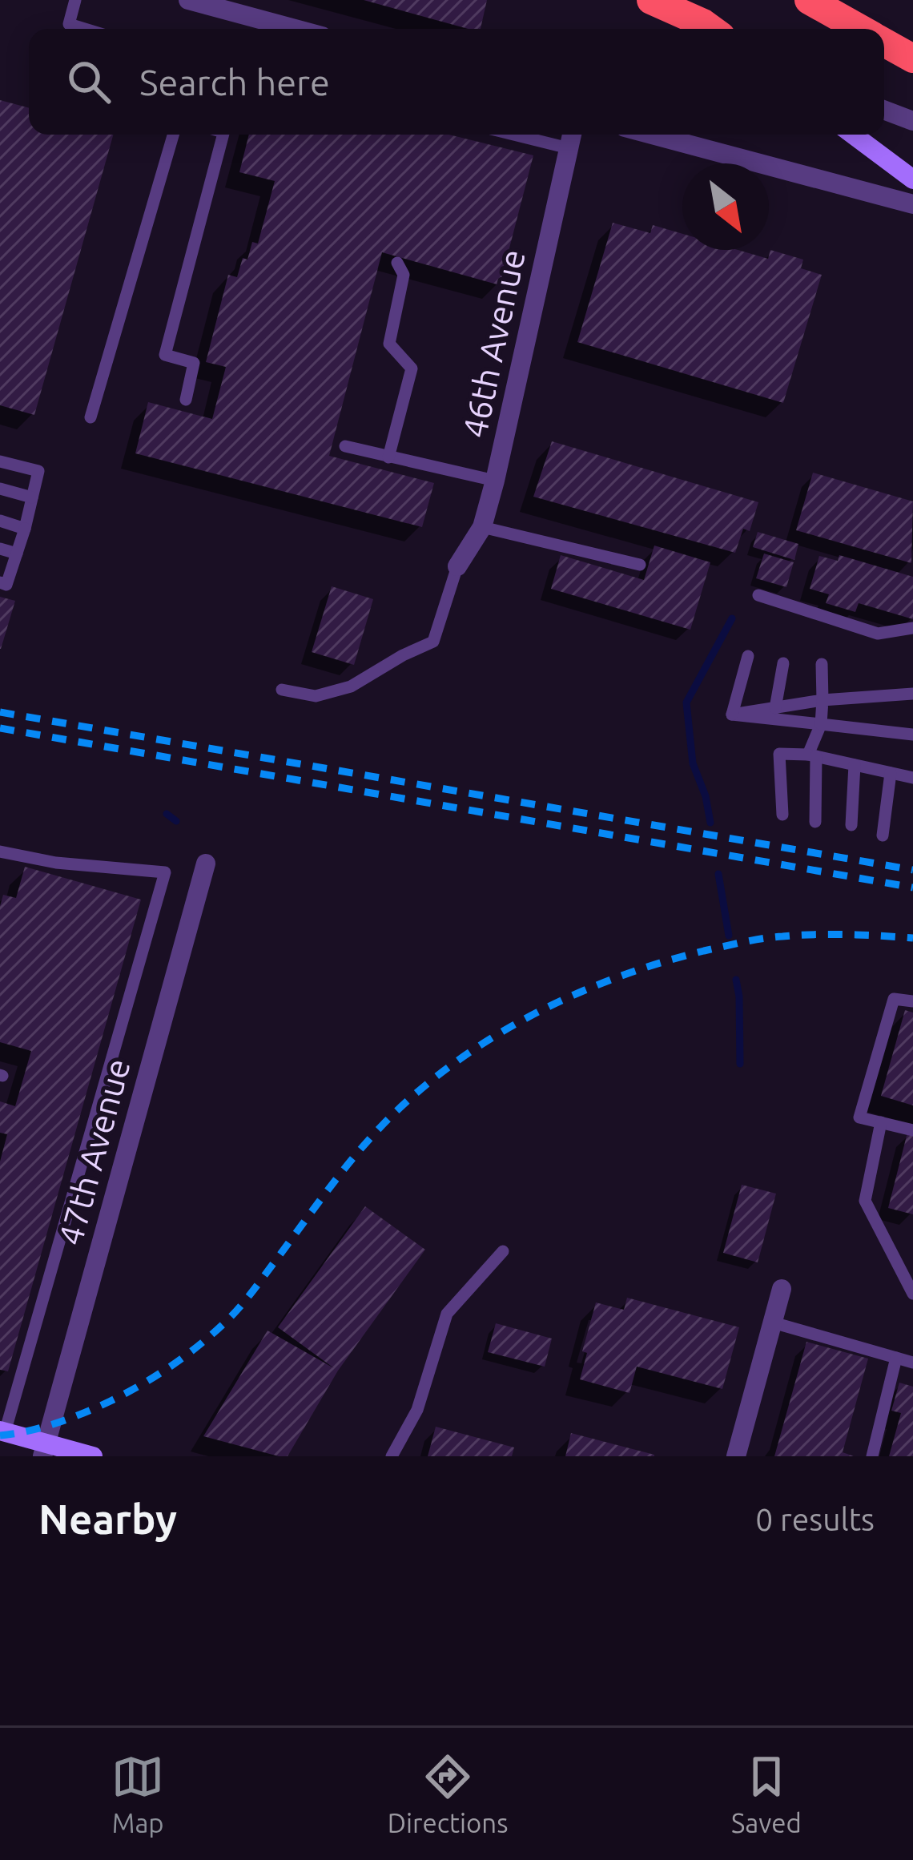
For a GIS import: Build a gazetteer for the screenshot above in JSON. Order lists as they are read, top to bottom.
{
  "streets": {
    "street": ["46th Avenue", "47th Avenue"]
  },
  "north": "bottom right",
  "page": {
    "search": "Search here",
    "heading": ["Nearby", "0 results"],
    "nav": ["Map", "Directions", "Saved"]
  }
}
